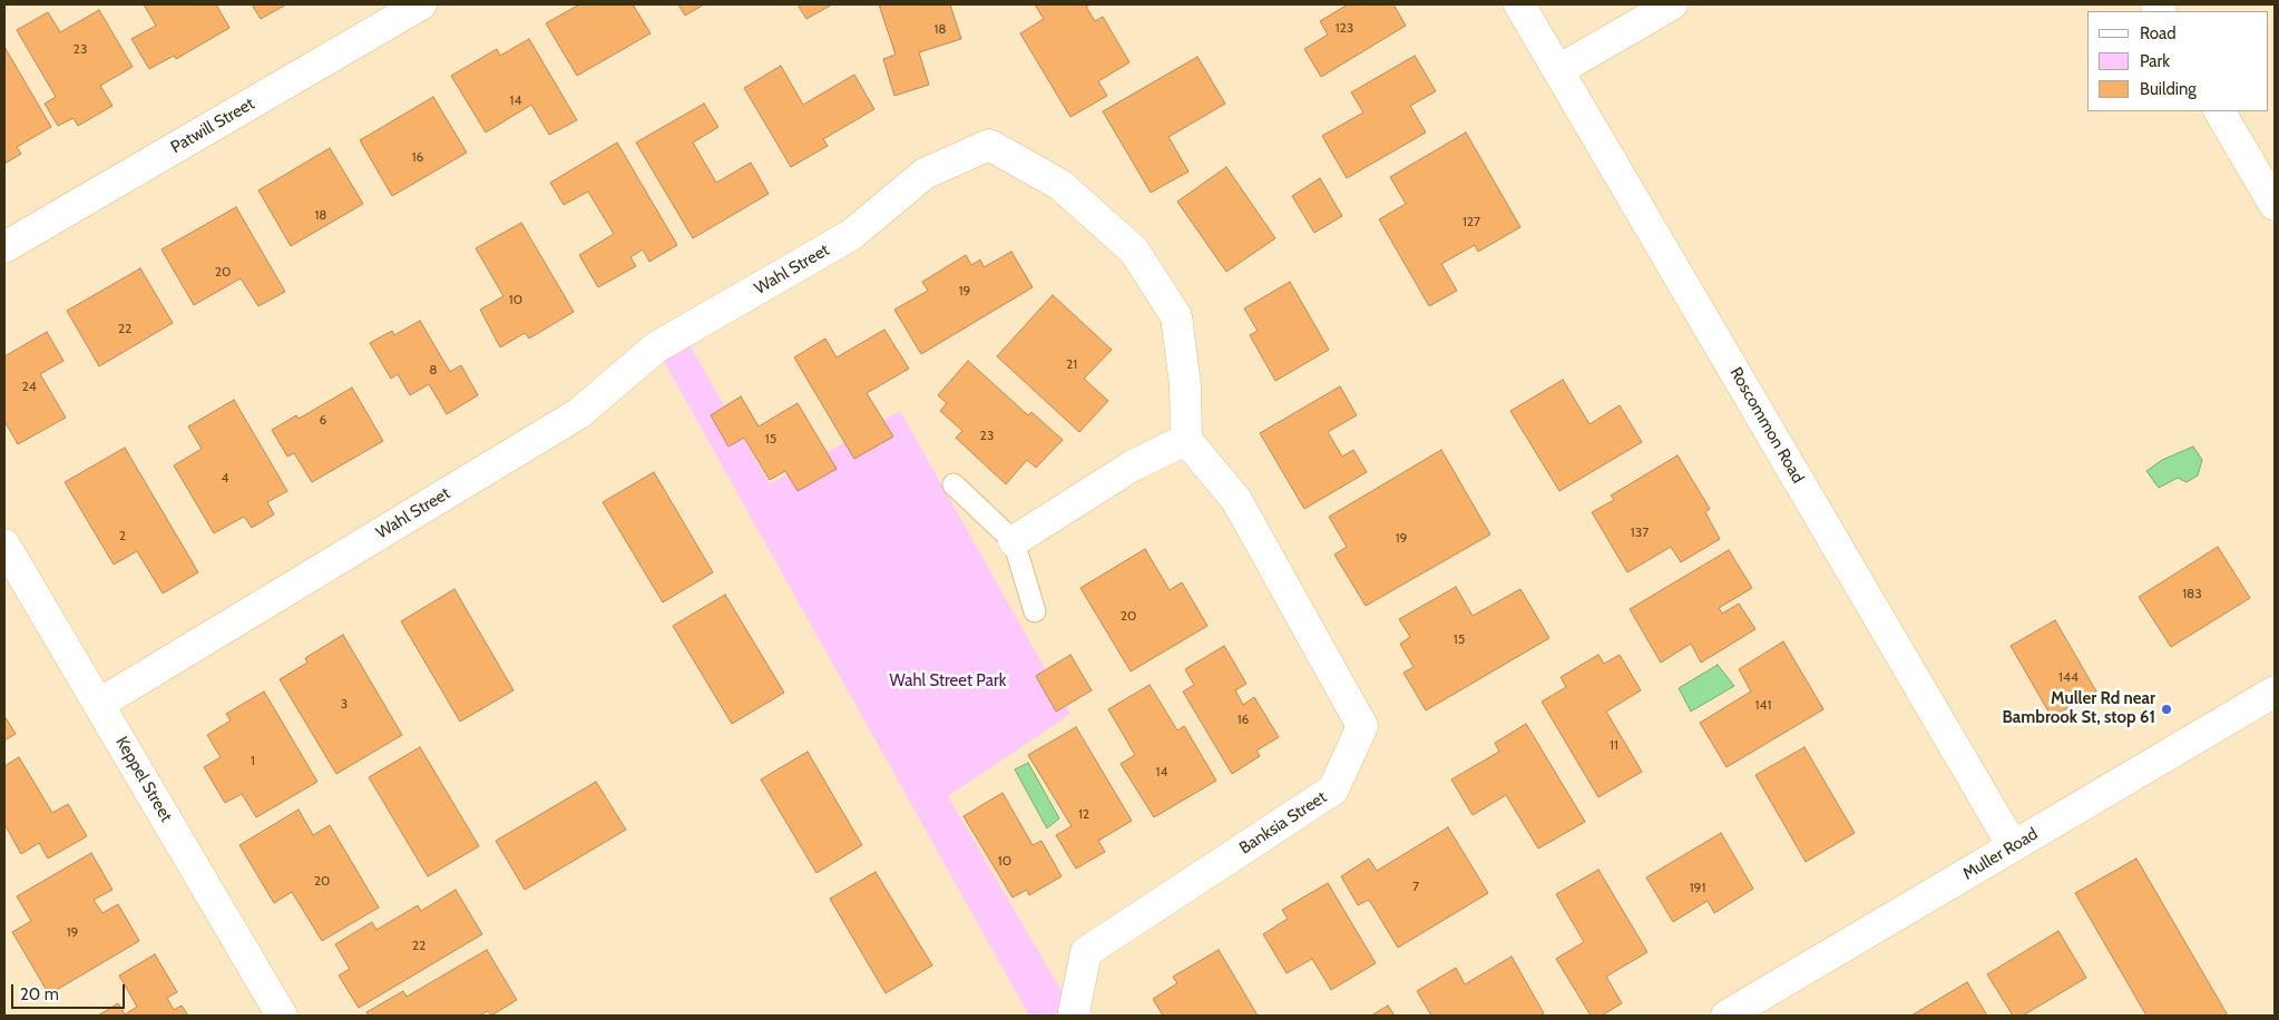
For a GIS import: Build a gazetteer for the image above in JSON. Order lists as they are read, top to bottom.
{
  "streets": {
    "street": [
      "Patwill Street",
      "Wahl Street",
      "Roscommon Road",
      "Keppel Street",
      "Banksia Street",
      "Muller Road"
    ]
  },
  "crossings": [
    ["Wahl Street", "Keppel Street"],
    ["Wahl Street", "Banksia Street"],
    ["Roscommon Road", "Muller Road"]
  ],
  "parks": ["Wahl Street Park"],
  "places": ["Muller Rd near Bambrook St, stop 61"],
  "house_numbers": [
    "123",
    "18",
    "23",
    "14",
    "16",
    "18",
    "127",
    "20",
    "19",
    "10",
    "22",
    "21",
    "8",
    "24",
    "6",
    "23",
    "15",
    "4",
    "137",
    "2",
    "19",
    "183",
    "20",
    "15",
    "144",
    "3",
    "141",
    "16",
    "11",
    "1",
    "14",
    "12",
    "10",
    "20",
    "7",
    "191",
    "19",
    "22"
  ],
  "legend": ["Road", "Park", "Building"],
  "scale_bar": "20 m"
}
